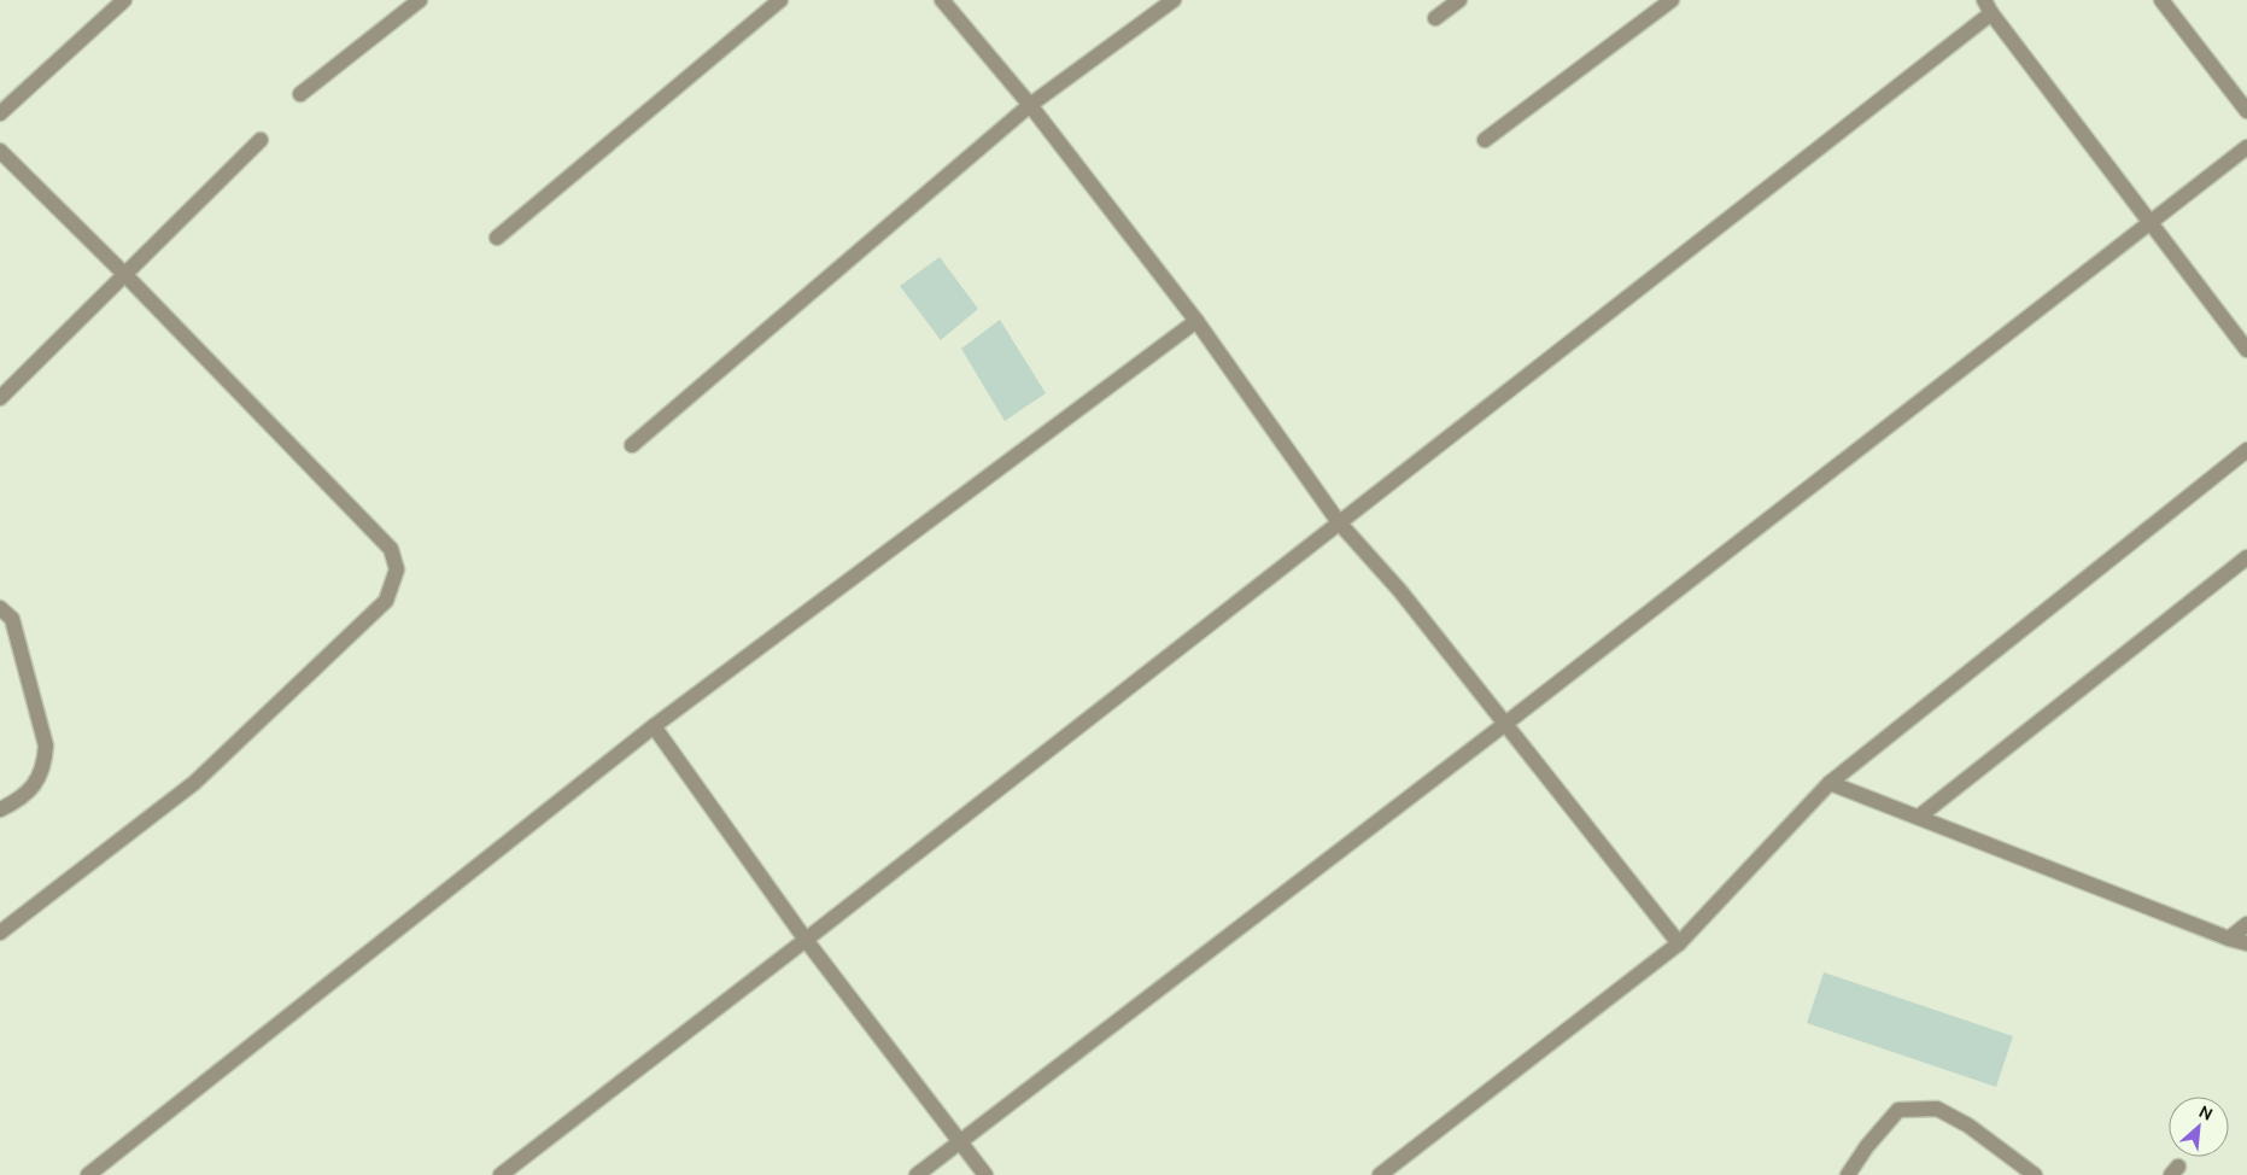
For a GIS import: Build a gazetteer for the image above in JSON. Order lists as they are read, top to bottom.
{
  "north": "top right"
}
